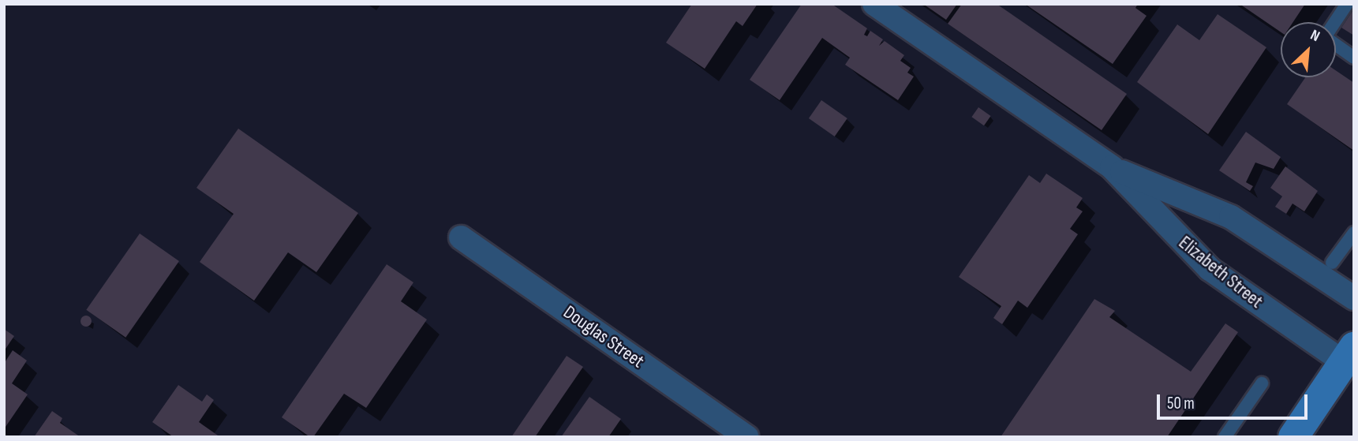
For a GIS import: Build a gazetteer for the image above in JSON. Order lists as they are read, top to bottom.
{
  "streets": {
    "street": ["Elizabeth Street", "Douglas Street"]
  },
  "scale_bar": "50 m",
  "north": "top right"
}
